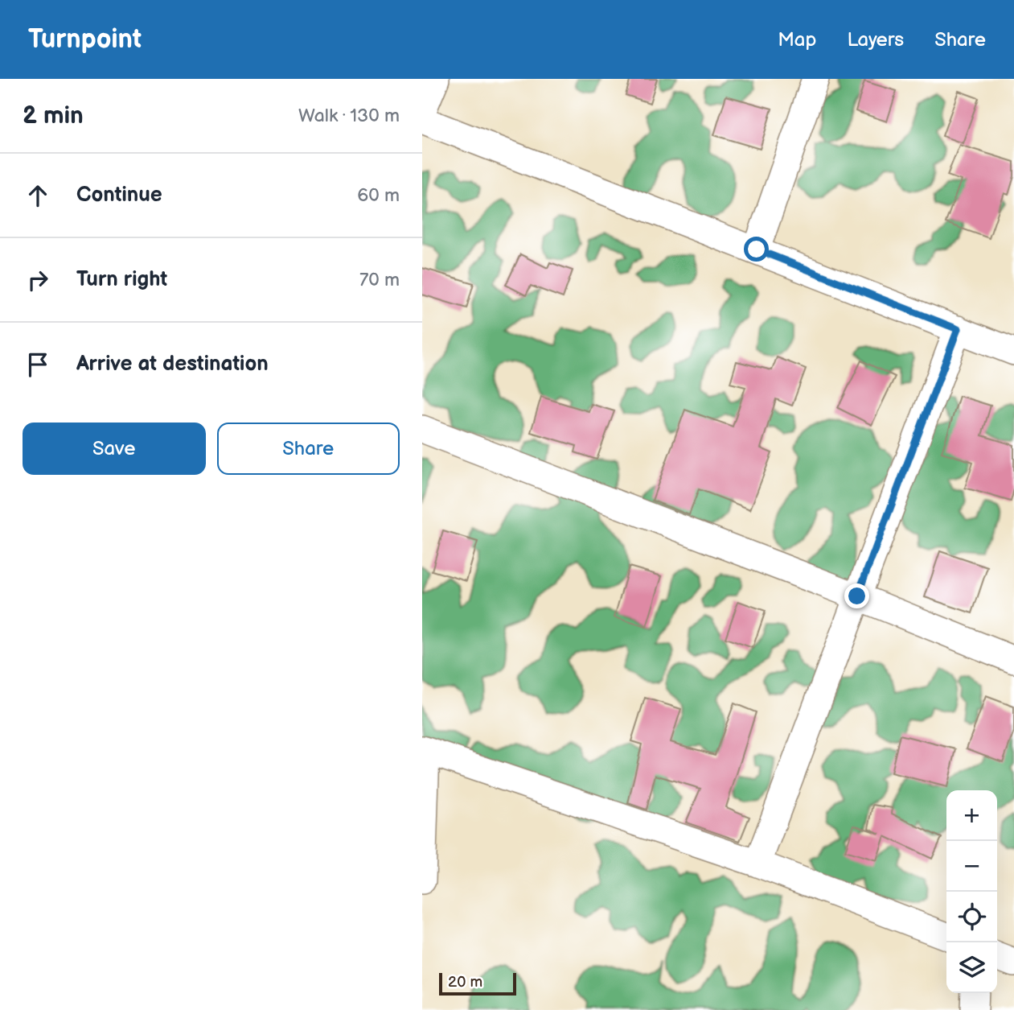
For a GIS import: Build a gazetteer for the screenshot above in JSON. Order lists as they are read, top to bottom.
{
  "scale_bar": "20 m",
  "page": {
    "header": "Turnpoint",
    "nav": ["Map", "Layers", "Share"],
    "heading": ["2 min", "Walk · 130 m"],
    "list": [
      ["Continue", "60 m"],
      ["Turn right", "70 m"],
      "Arrive at destination"
    ],
    "buttons": ["Save", "Share"],
    "map_buttons": ["+", "−"],
    "scale": "20 m"
  }
}
